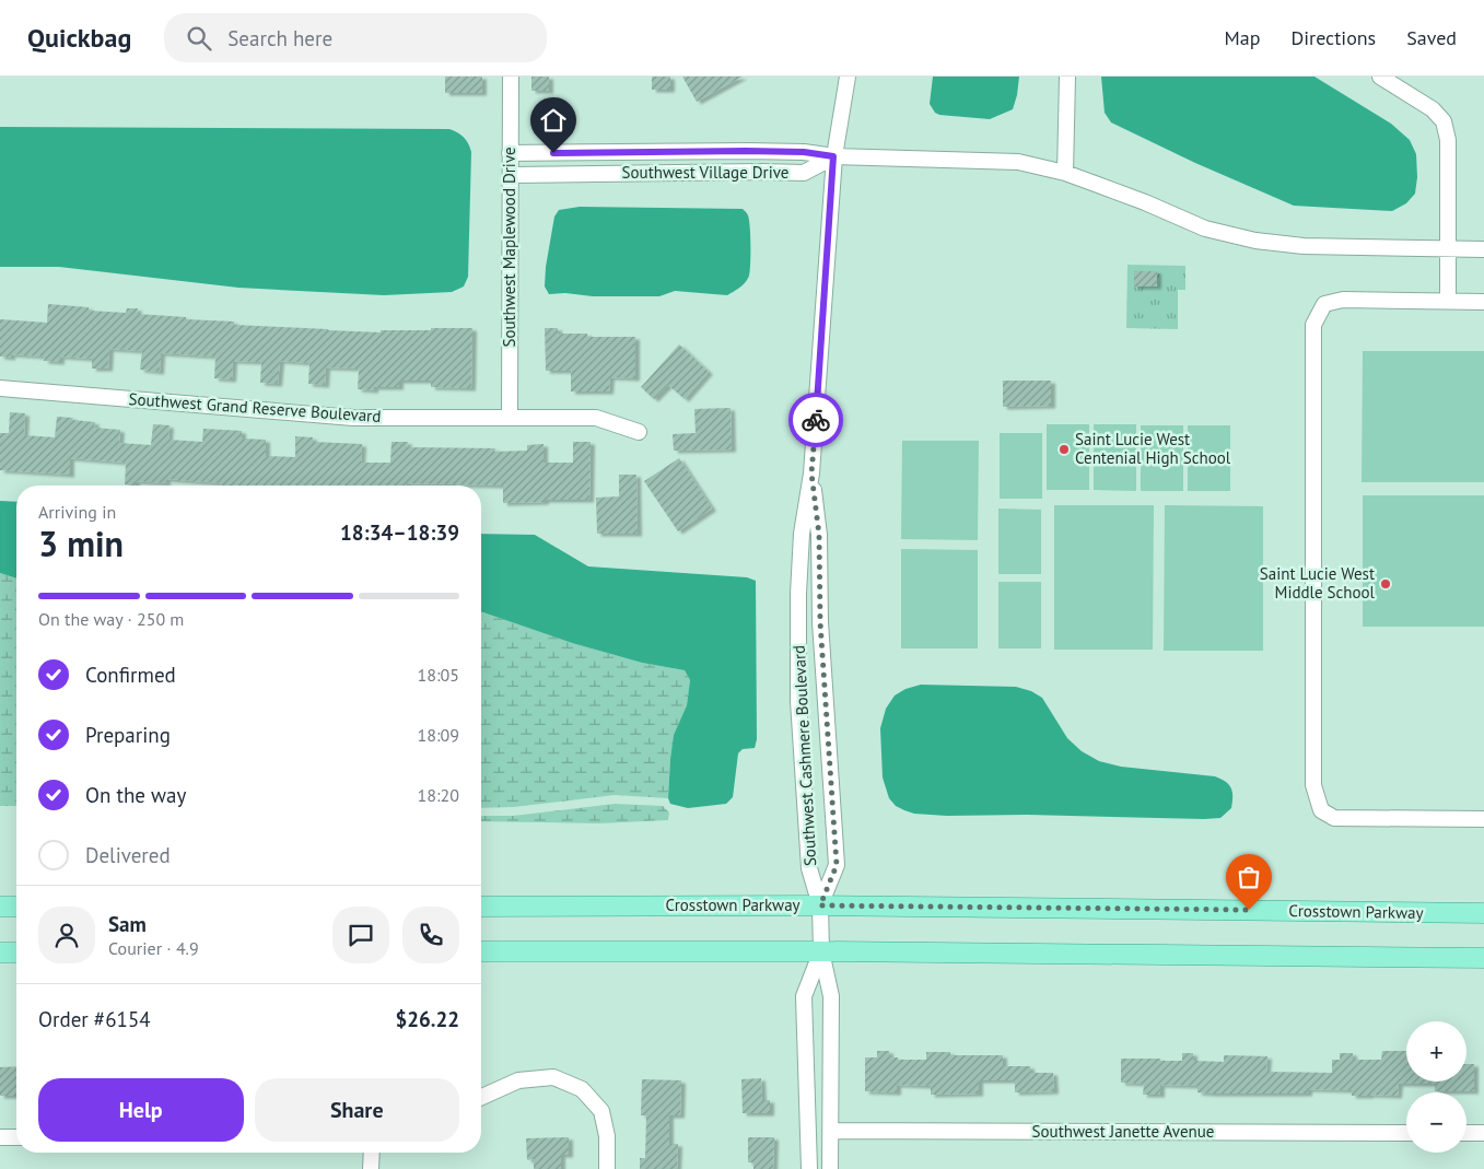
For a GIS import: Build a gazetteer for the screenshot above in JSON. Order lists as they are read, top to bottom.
{
  "streets": {
    "main road": ["Crosstown Parkway"],
    "street": [
      "Southwest Village Drive",
      "Southwest Maplewood Drive",
      "Southwest Grand Reserve Boulevard",
      "Southwest Cashmere Boulevard",
      "Southwest Janette Avenue"
    ]
  },
  "crossings": [
    ["Southwest Village Drive", "Southwest Maplewood Drive"],
    ["Southwest Village Drive", "Southwest Cashmere Boulevard"],
    ["Southwest Maplewood Drive", "Southwest Grand Reserve Boulevard"],
    ["Southwest Cashmere Boulevard", "Crosstown Parkway"],
    ["Southwest Cashmere Boulevard", "Southwest Janette Avenue"]
  ],
  "places": ["Saint Lucie West Centenial High School", "Saint Lucie West Middle School"],
  "page": {
    "header": "Quickbag",
    "search": "Search here",
    "nav": ["Map", "Directions", "Saved"],
    "heading": ["3 min", "Arriving in", "18:34–18:39"],
    "panel": [
      "Sam",
      "Courier · 4.9",
      "Order #6154",
      "$26.22"
    ],
    "bar": "On the way · 250 m",
    "list": [
      ["Confirmed", "18:05"],
      ["Preparing", "18:09"],
      ["On the way", "18:20"],
      "Delivered"
    ],
    "map_buttons": ["+", "−"],
    "buttons": ["Help", "Share"]
  }
}
